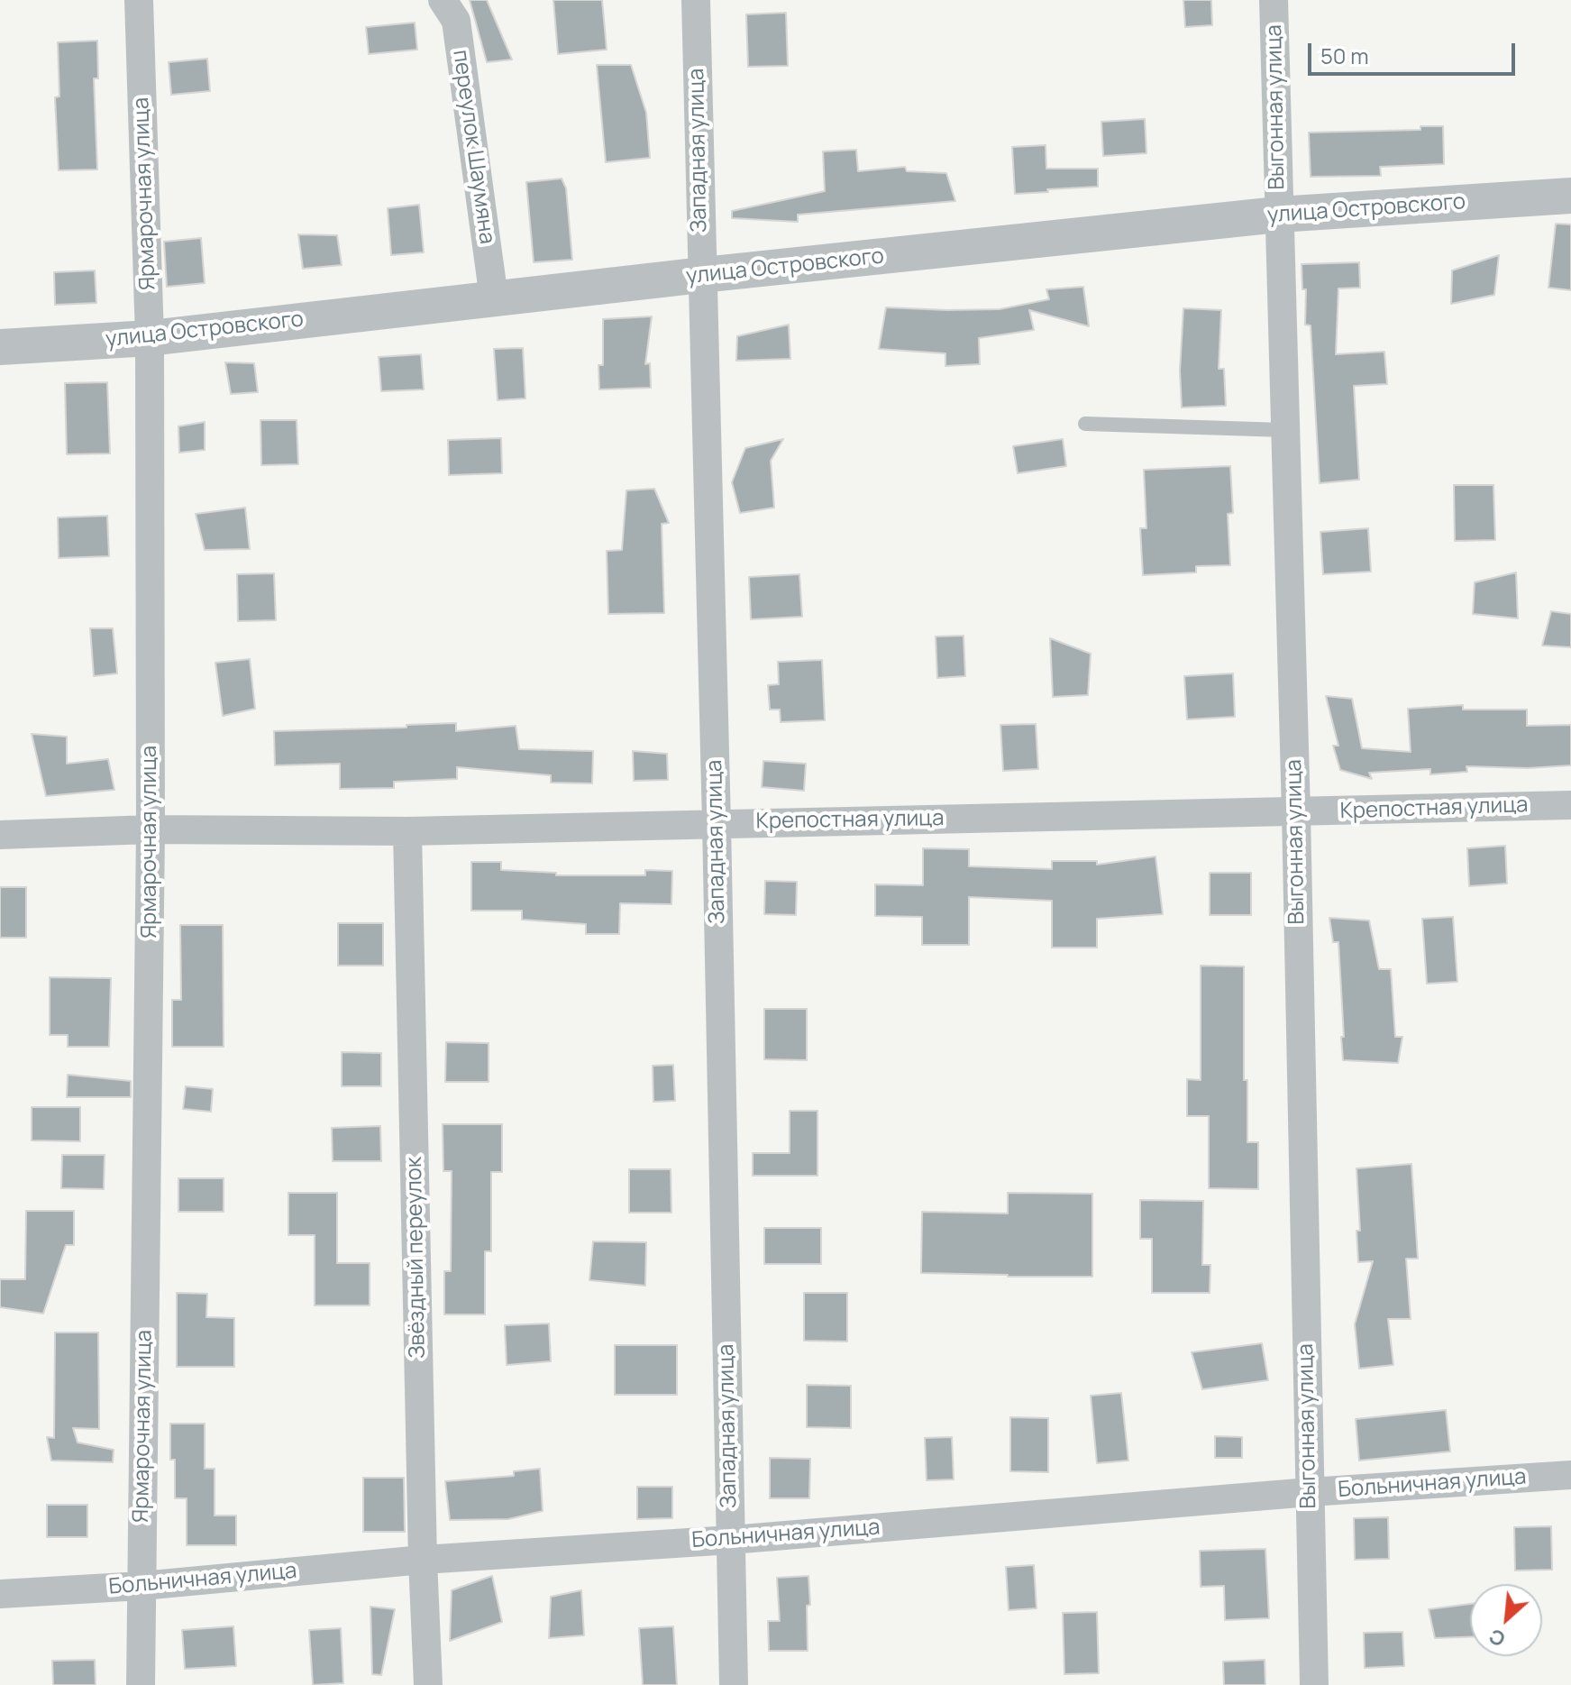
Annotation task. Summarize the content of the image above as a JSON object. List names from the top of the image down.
{
  "streets": {
    "street": [
      "Выгонная улица",
      "переулок Шаумяна",
      "Западная улица",
      "Ярмарочная улица",
      "улица Островского",
      "Крепостная улица",
      "Звёздный переулок",
      "Больничная улица"
    ]
  },
  "crossings": [
    ["Выгонная улица", "улица Островского"],
    ["Выгонная улица", "Крепостная улица"],
    ["Выгонная улица", "Больничная улица"],
    ["переулок Шаумяна", "улица Островского"],
    ["Западная улица", "улица Островского"],
    ["Западная улица", "Крепостная улица"],
    ["Западная улица", "Больничная улица"],
    ["Ярмарочная улица", "улица Островского"],
    ["Ярмарочная улица", "Крепостная улица"],
    ["Ярмарочная улица", "Больничная улица"],
    ["Крепостная улица", "Звёздный переулок"],
    ["Звёздный переулок", "Больничная улица"]
  ],
  "scale_bar": "50 m",
  "north": "bottom left"
}
